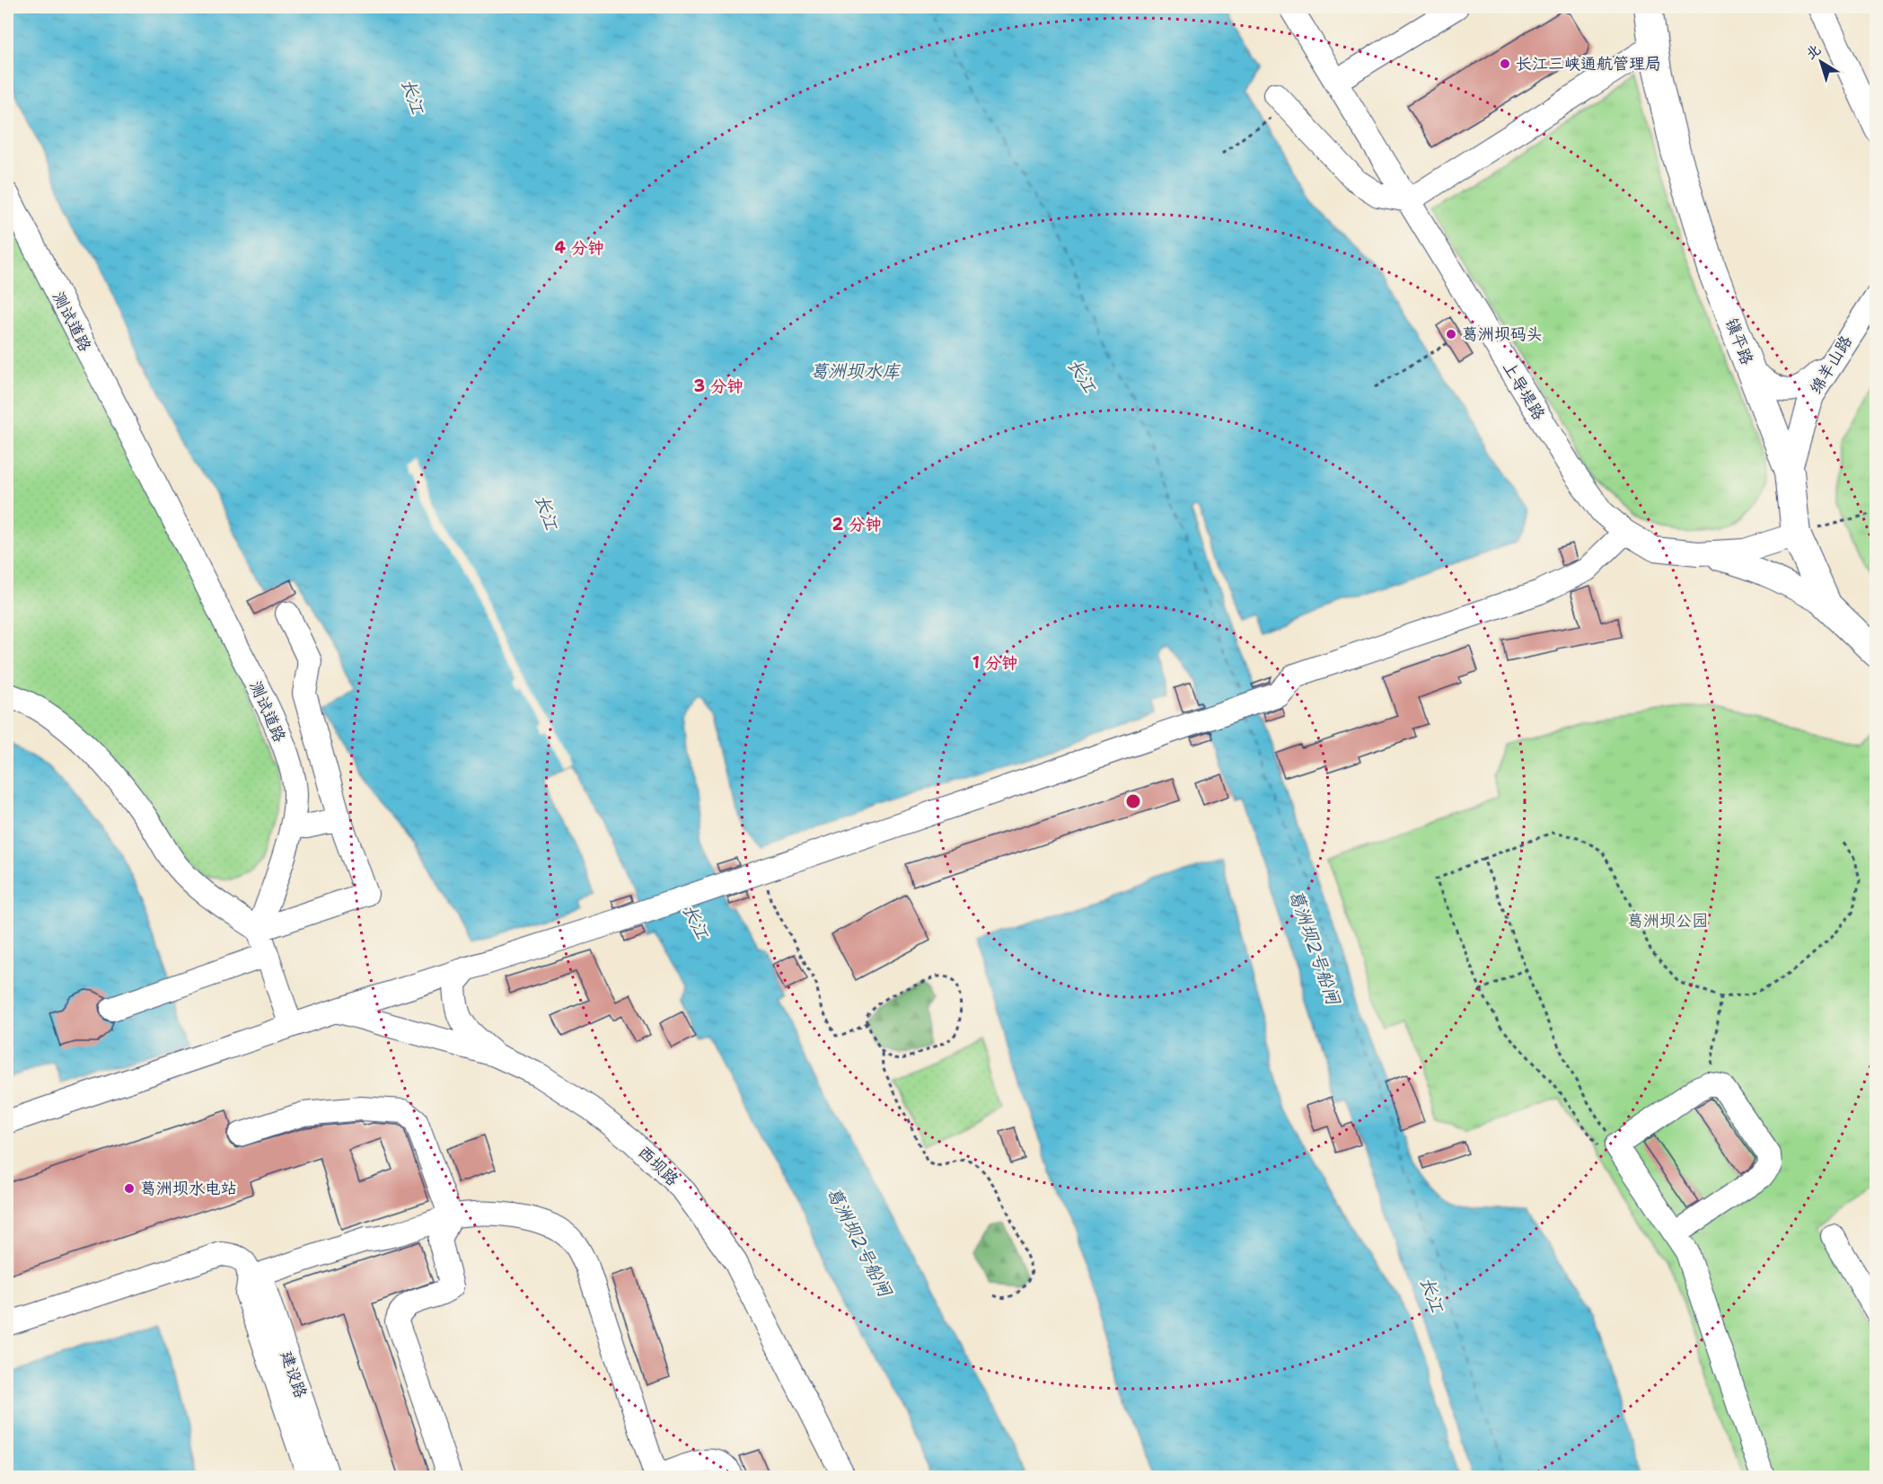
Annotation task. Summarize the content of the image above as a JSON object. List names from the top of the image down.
{
  "streets": {
    "main road": ["镇平路"],
    "street": [
      "测试道路",
      "绵羊山路",
      "上导堤路",
      "西坝路",
      "建设路"
    ]
  },
  "crossings": [
    ["镇平路", "绵羊山路"],
    ["镇平路", "上导堤路"]
  ],
  "water": ["长江", "葛洲坝水库", "葛洲坝2号船闸"],
  "parks": ["葛洲坝公园"],
  "places": ["长江三峡通航管理局", "葛洲坝码头", "葛洲坝水电站"],
  "north": "top left",
  "rings": [
    "4 分钟",
    "3 分钟",
    "2 分钟",
    "1 分钟"
  ]
}
